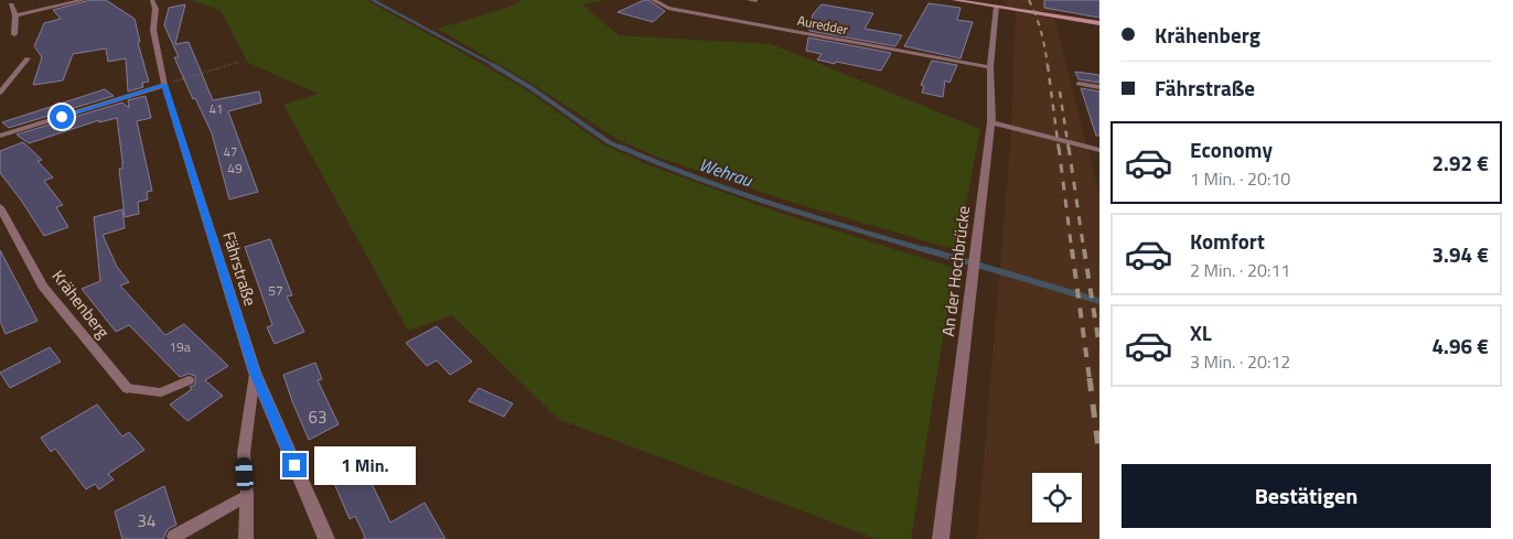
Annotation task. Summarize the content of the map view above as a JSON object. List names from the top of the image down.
{
  "streets": {
    "street": [
      "Auredder",
      "Fährstraße",
      "An der Hochbrücke",
      "Krähenberg"
    ]
  },
  "crossings": [
    ["Auredder", "An der Hochbrücke"]
  ],
  "water": ["Wehrau"],
  "house_numbers": [
    "41",
    "47",
    "49",
    "57",
    "19a",
    "63",
    "34"
  ],
  "page": {
    "banner": ["Krähenberg", "Fährstraße"],
    "list": [
      {
        "name": "Economy",
        "note": "1 Min. · 20:10",
        "value": "2.92 €"
      },
      {
        "name": "Komfort",
        "note": "2 Min. · 20:11",
        "value": "3.94 €"
      },
      {
        "name": "XL",
        "note": "3 Min. · 20:12",
        "value": "4.96 €"
      }
    ],
    "bubble": "1 Min.",
    "buttons": "Bestätigen"
  }
}
